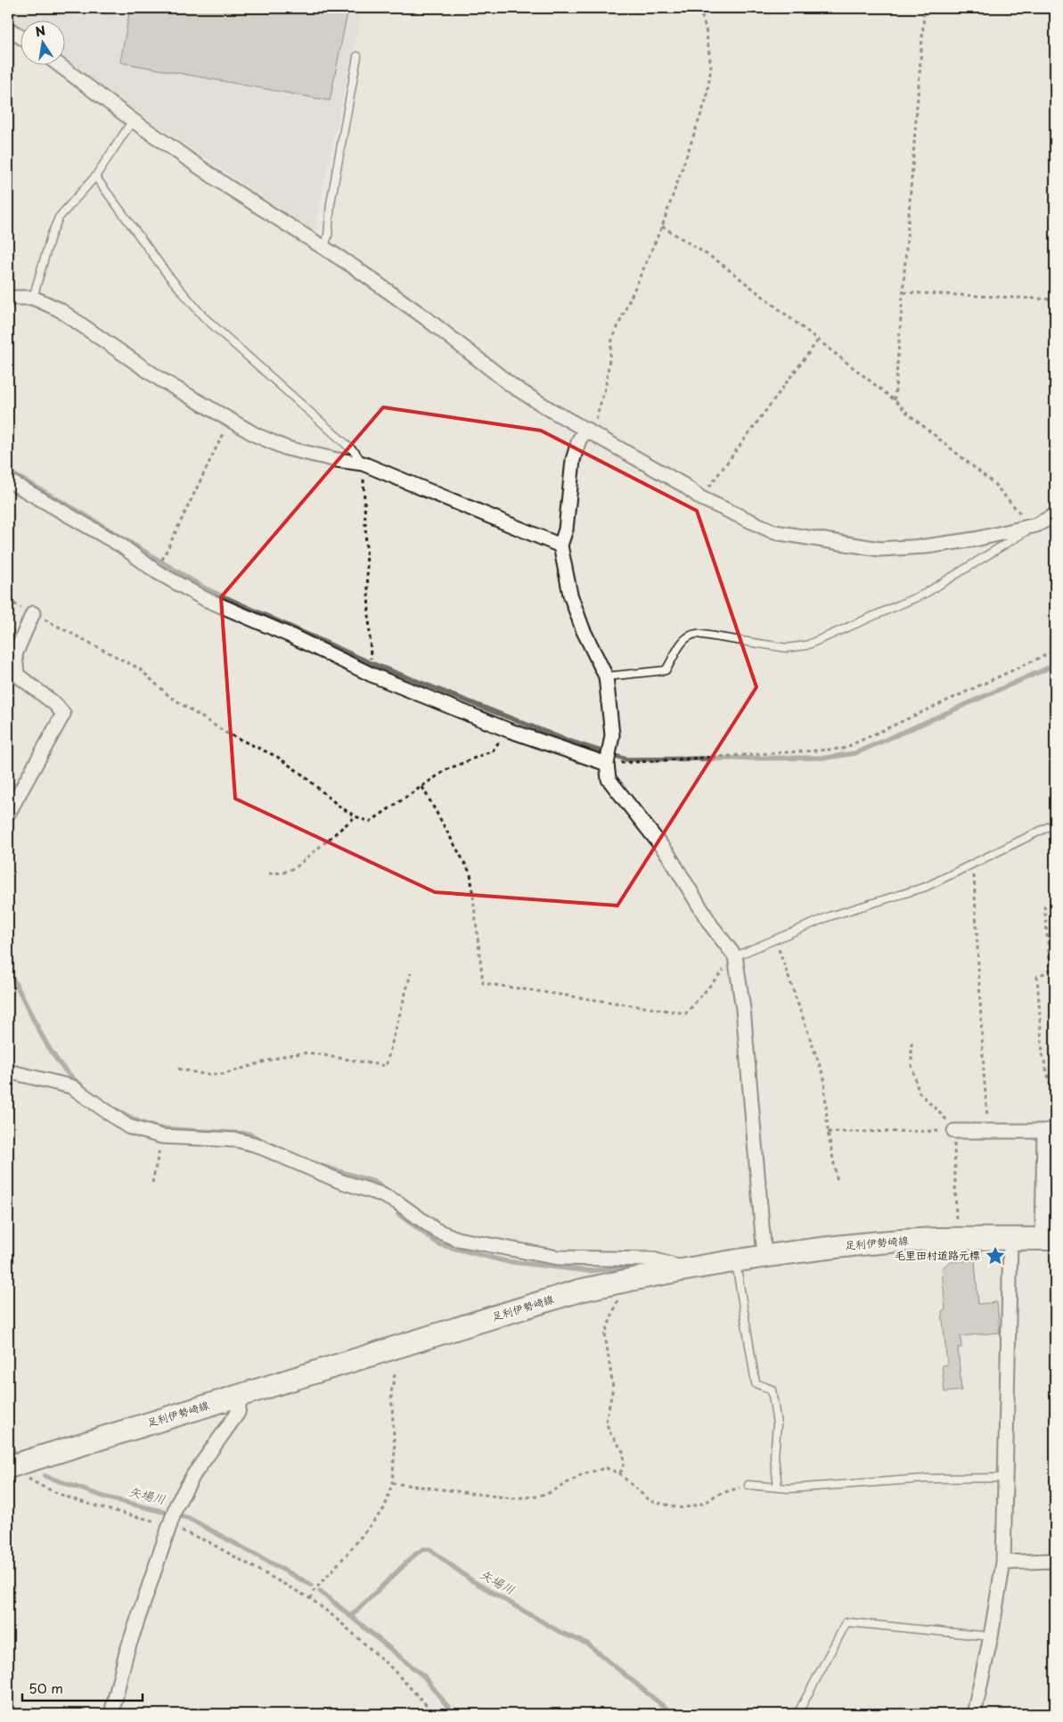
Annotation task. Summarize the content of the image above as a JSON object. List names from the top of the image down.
{
  "streets": {
    "main road": ["足利伊勢崎線"]
  },
  "water": ["矢場川"],
  "places": {
    "place": ["毛里田村道路元標"]
  },
  "scale_bar": "50 m",
  "north": "top"
}
